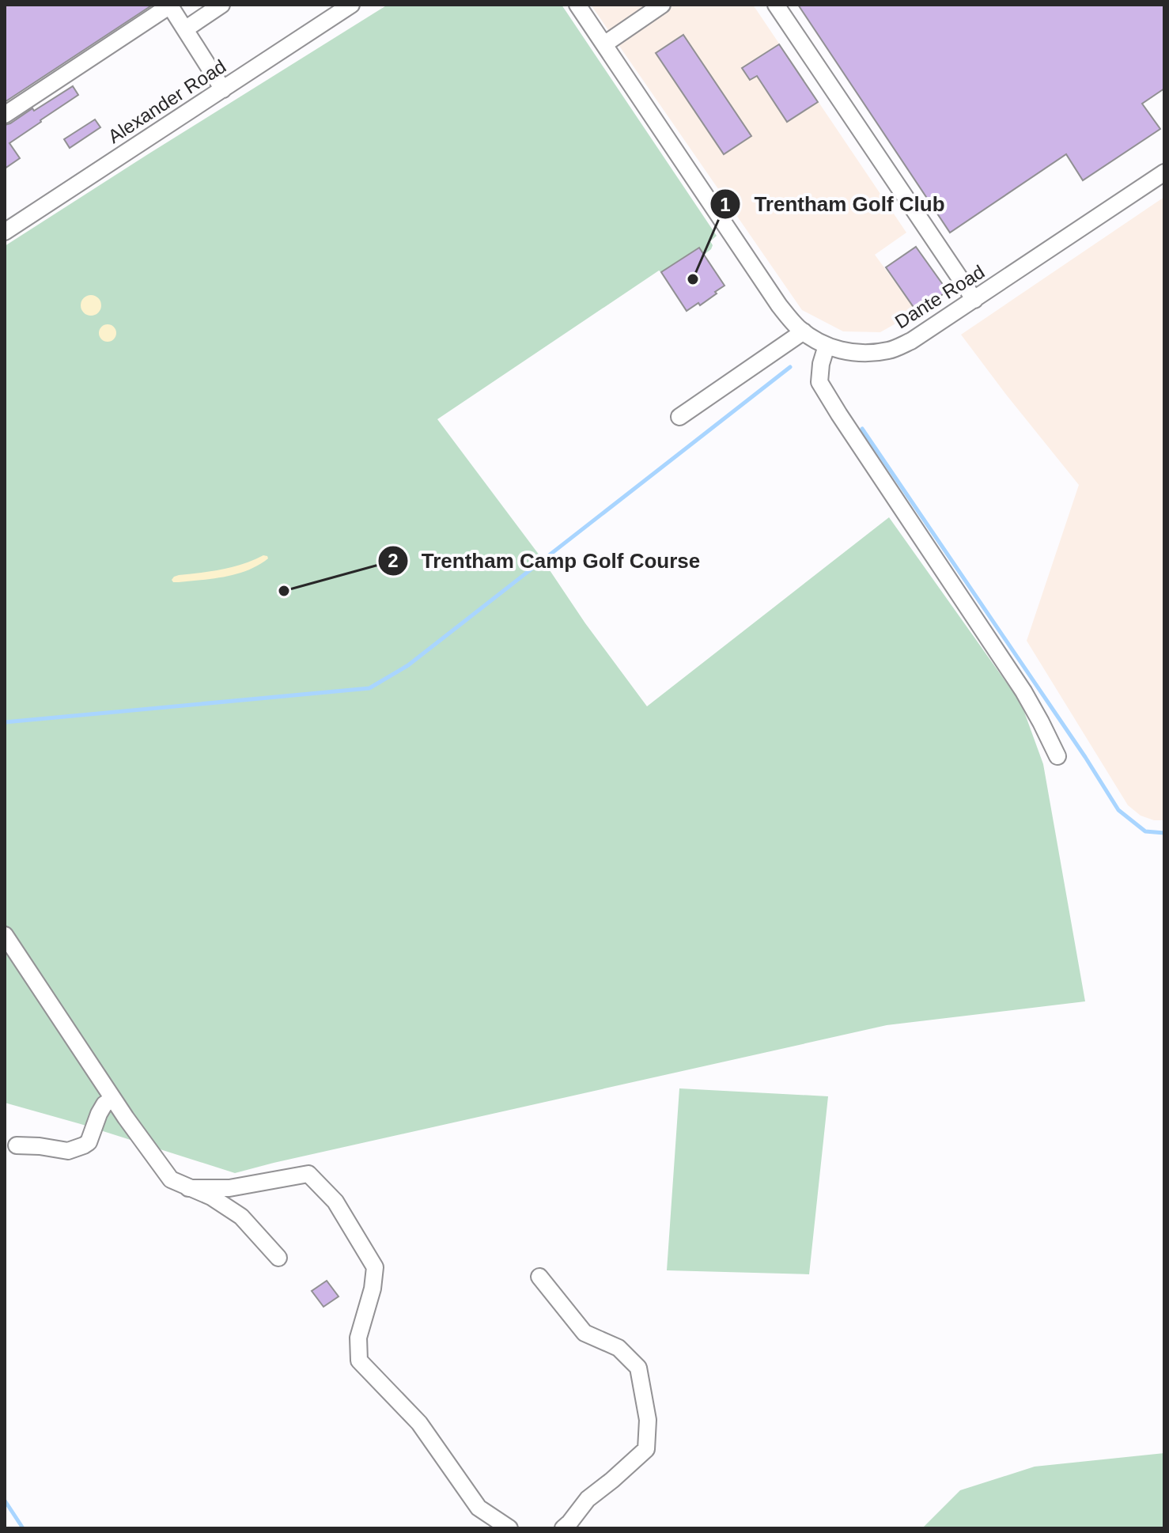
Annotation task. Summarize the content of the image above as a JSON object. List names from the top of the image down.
{
  "streets": {
    "street": ["Alexander Road", "Dante Road"]
  },
  "places": ["Trentham Golf Club", "Trentham Camp Golf Course"]
}
